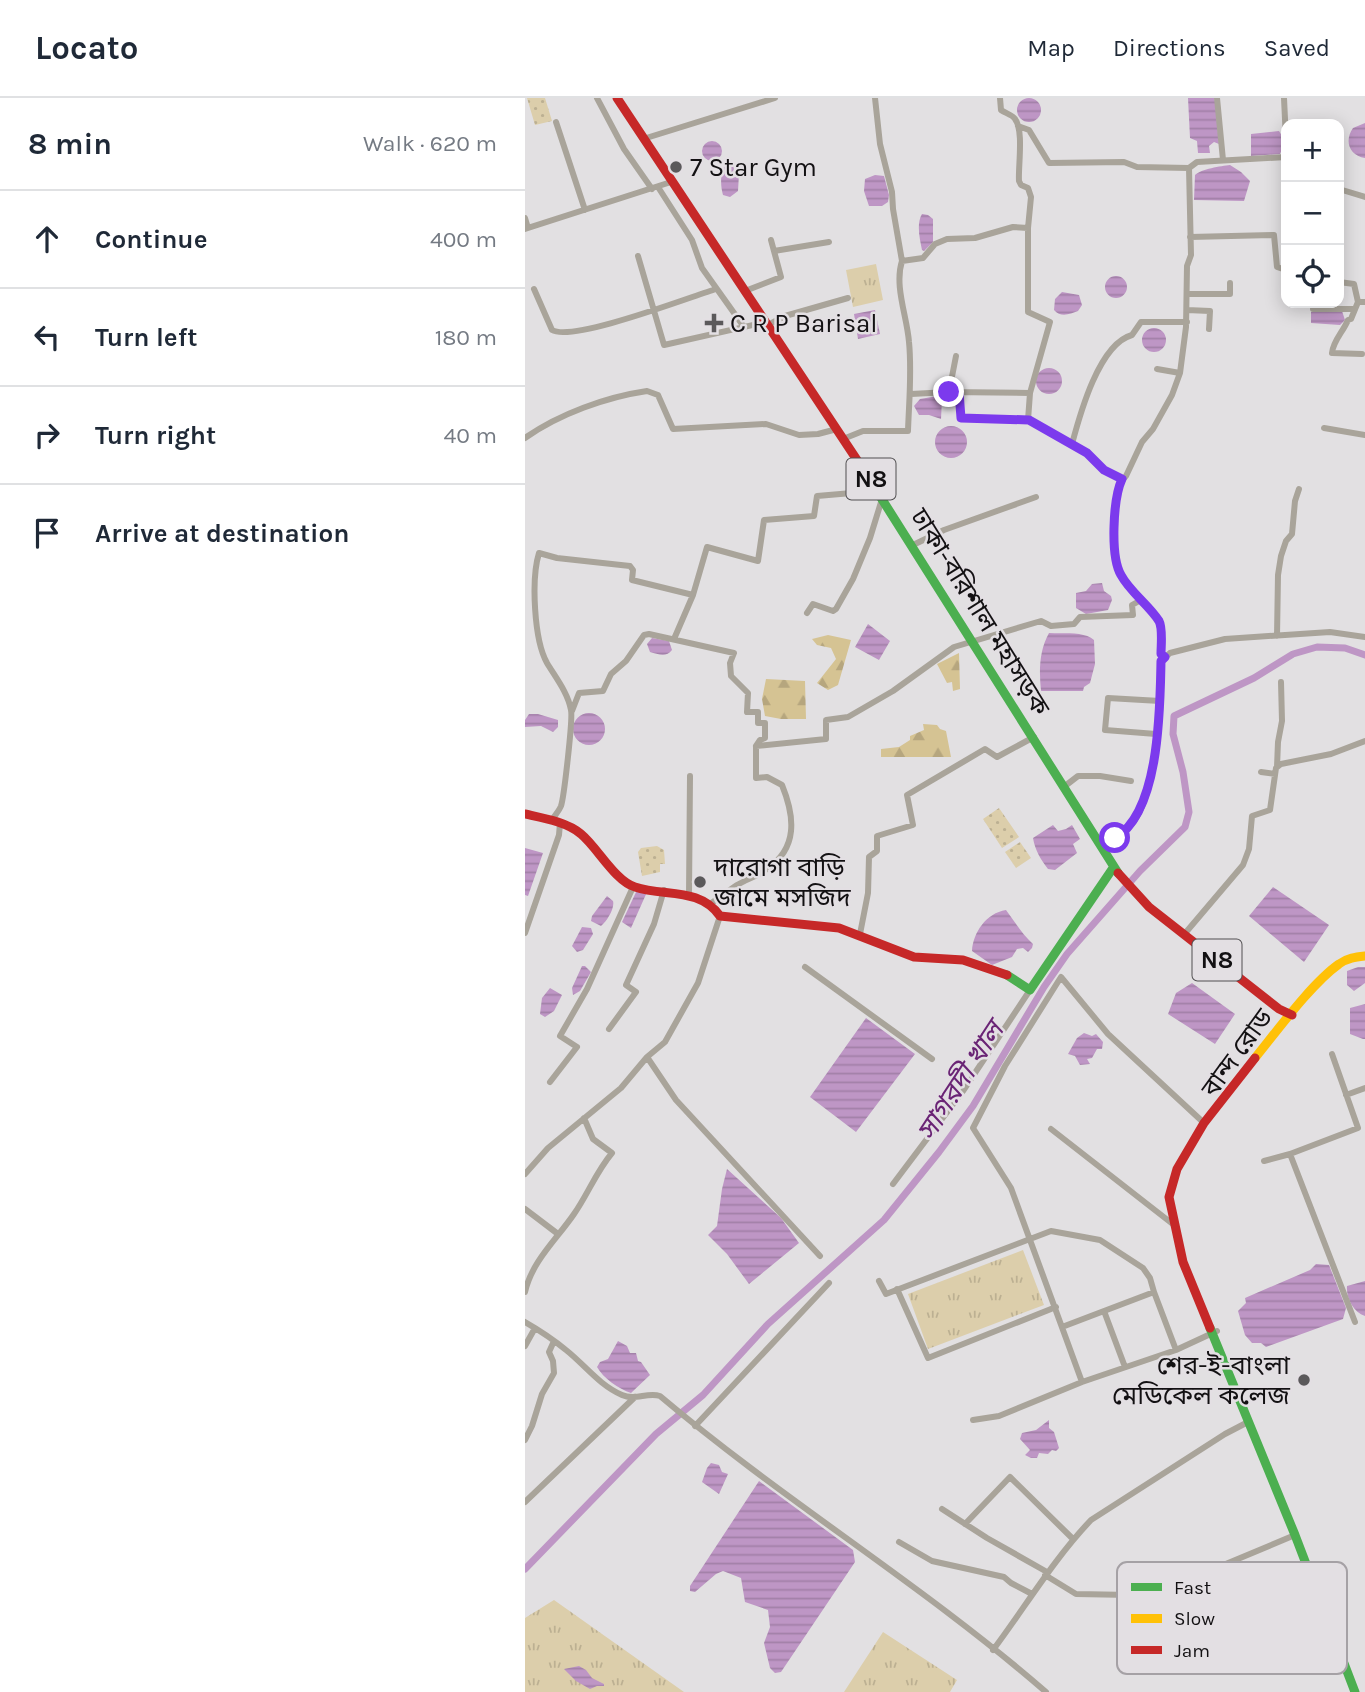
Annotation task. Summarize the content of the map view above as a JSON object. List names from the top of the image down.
{
  "streets": {
    "main road": ["N8", "ঢাকা-বরিশাল মহাসড়ক", "বান্দ রোড"]
  },
  "crossings": [
    ["N8", "ঢাকা-বরিশাল মহাসড়ক"],
    ["N8", "বান্দ রোড"]
  ],
  "water": ["সাগরদী খাল"],
  "places": {
    "other": ["7 Star Gym", "দারোগা বাড়ি জামে মসজিদ", "শের-ই-বাংলা মেডিকেল কলেজ"],
    "health": ["C R P Barisal"]
  },
  "legend": ["Fast", "Slow", "Jam"],
  "page": {
    "header": "Locato",
    "nav": ["Map", "Directions", "Saved"],
    "heading": ["8 min", "Walk · 620 m"],
    "map_buttons": ["+", "−"],
    "list": [
      ["Continue", "400 m"],
      ["Turn left", "180 m"],
      ["Turn right", "40 m"],
      "Arrive at destination"
    ]
  }
}
